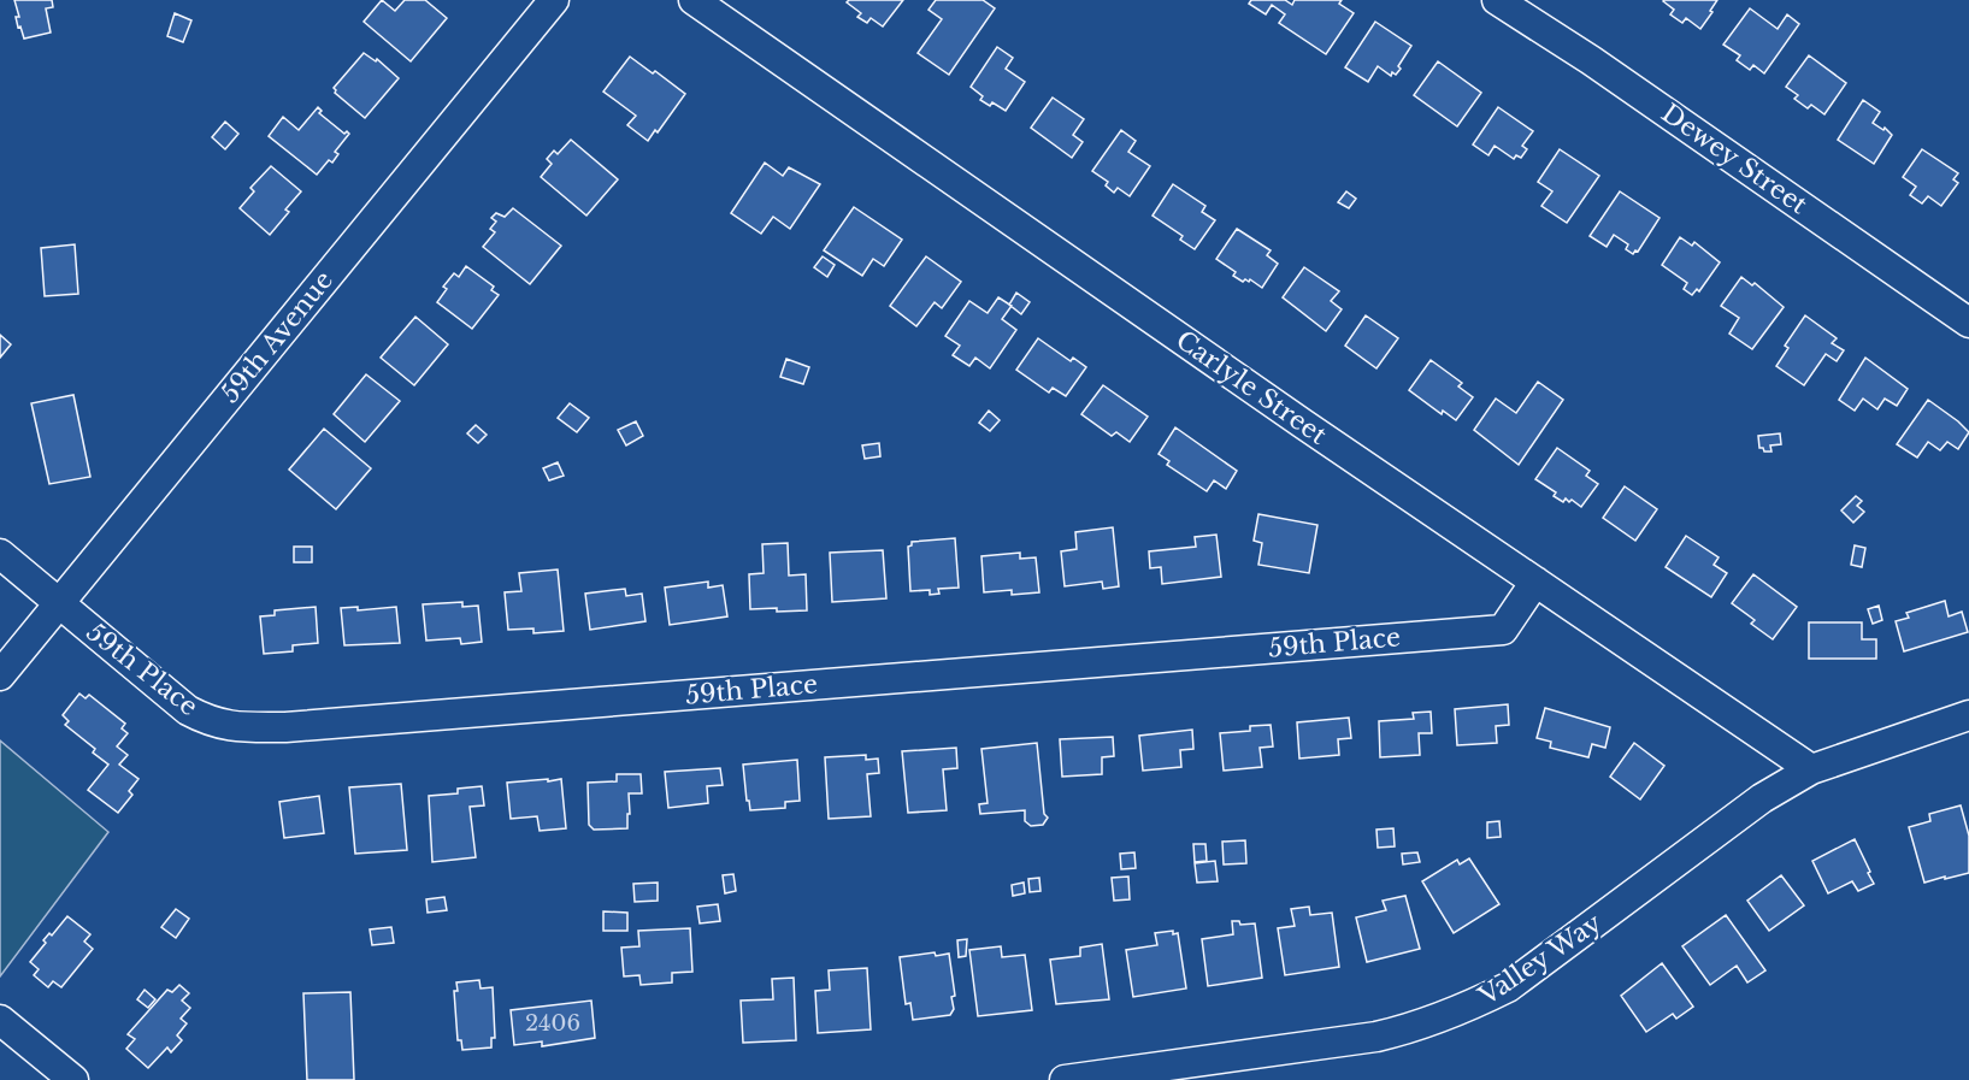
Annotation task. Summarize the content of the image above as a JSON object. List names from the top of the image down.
{
  "streets": {
    "street": [
      "Dewey Street",
      "59th Avenue",
      "Carlyle Street",
      "59th Place",
      "Valley Way"
    ]
  },
  "crossings": [
    ["59th Avenue", "59th Place"],
    ["Carlyle Street", "59th Place"],
    ["Carlyle Street", "Valley Way"]
  ],
  "house_numbers": ["2406"]
}
